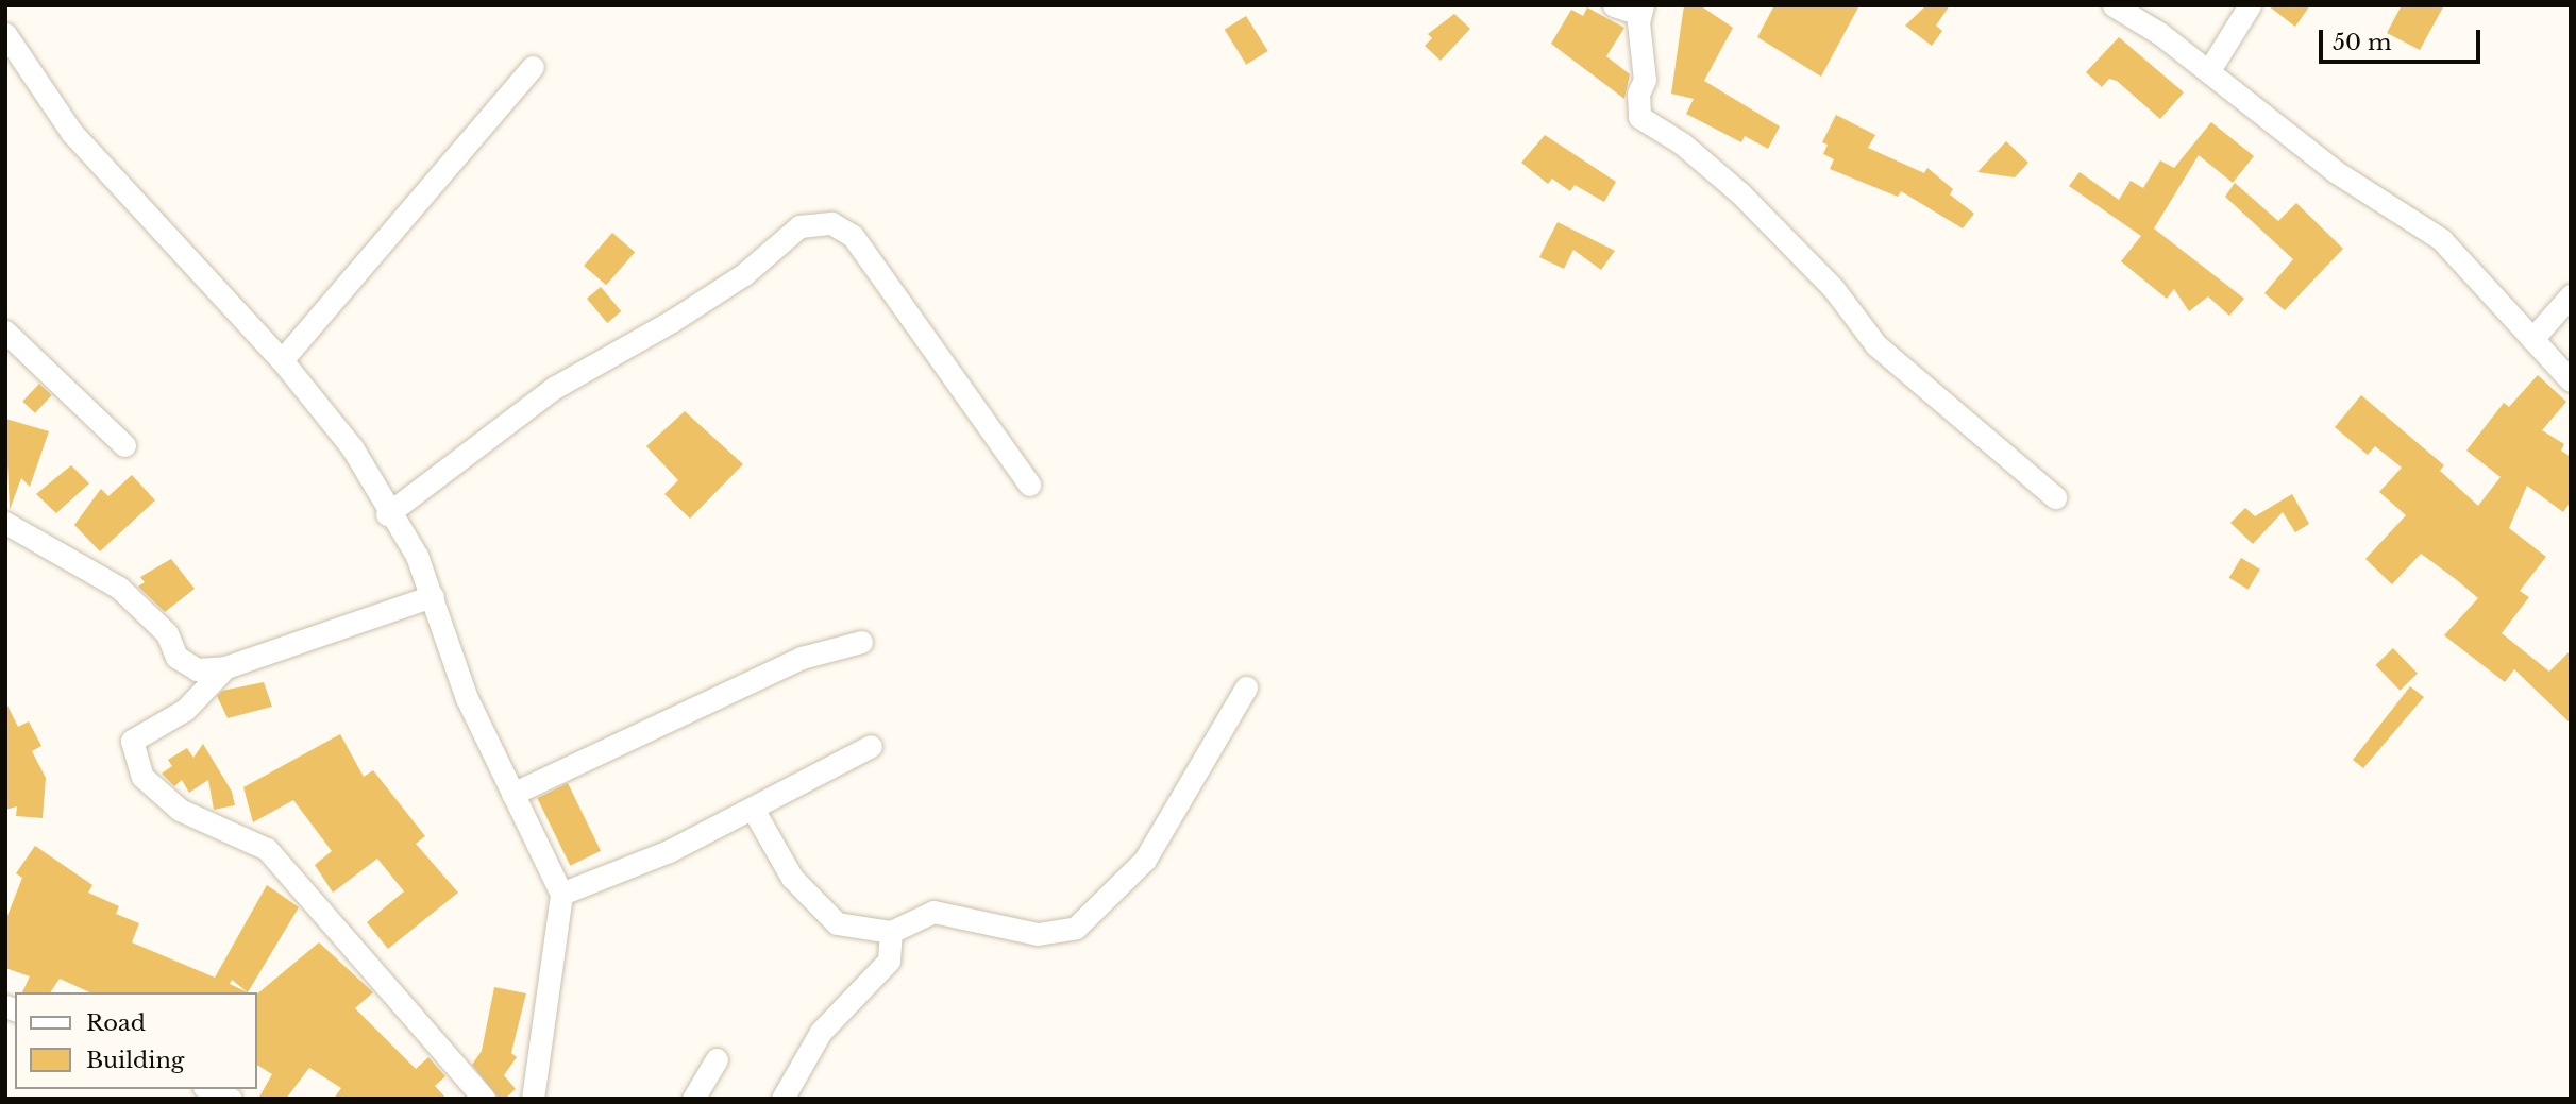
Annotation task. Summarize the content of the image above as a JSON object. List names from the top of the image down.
{
  "legend": ["Road", "Building"],
  "scale_bar": "50 m"
}
